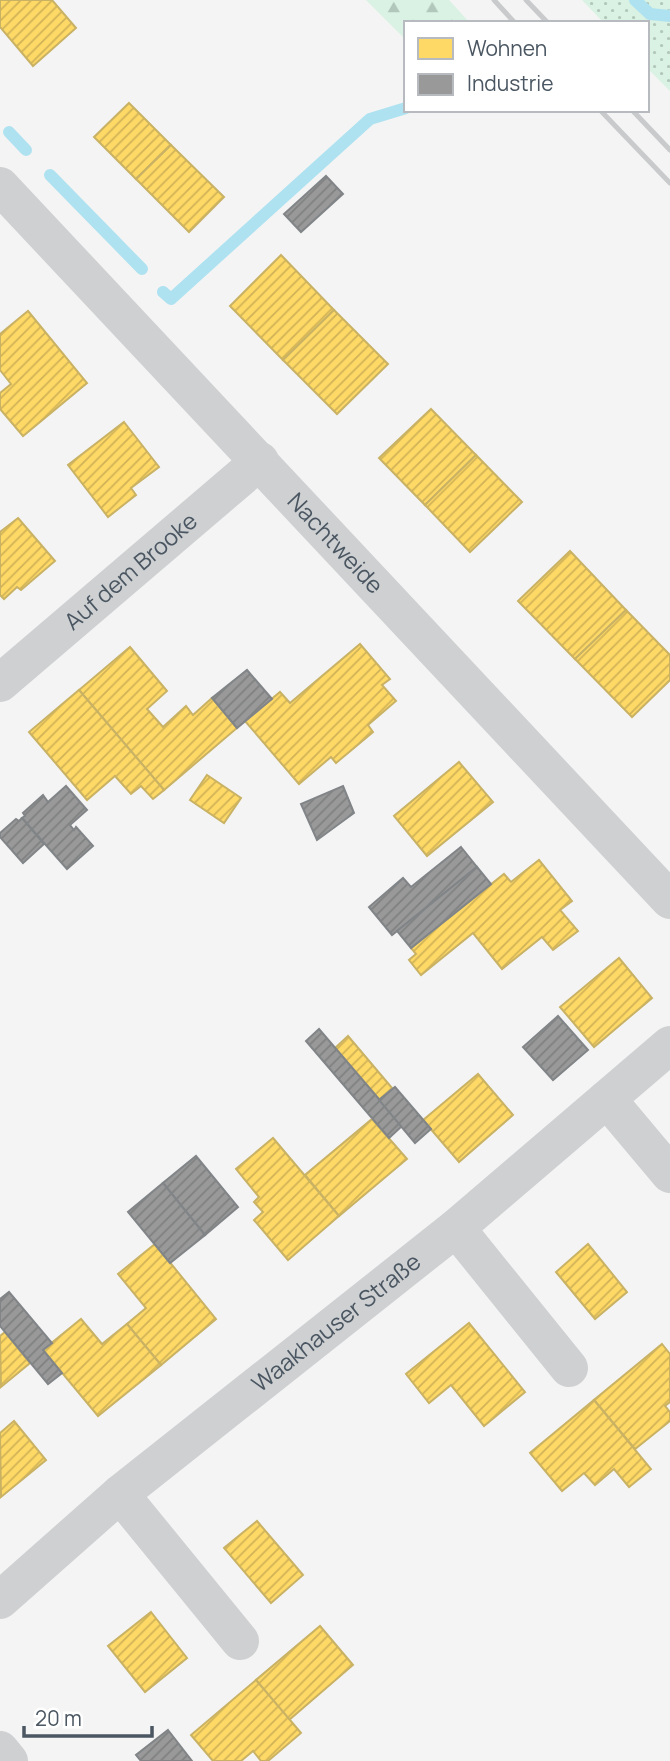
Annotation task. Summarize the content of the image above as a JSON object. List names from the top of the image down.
{
  "streets": {
    "street": ["Nachtweide", "Auf dem Brooke", "Waakhauser Straße"]
  },
  "crossings": [
    ["Nachtweide", "Auf dem Brooke"]
  ],
  "legend": ["Wohnen", "Industrie"],
  "scale_bar": "20 m"
}
